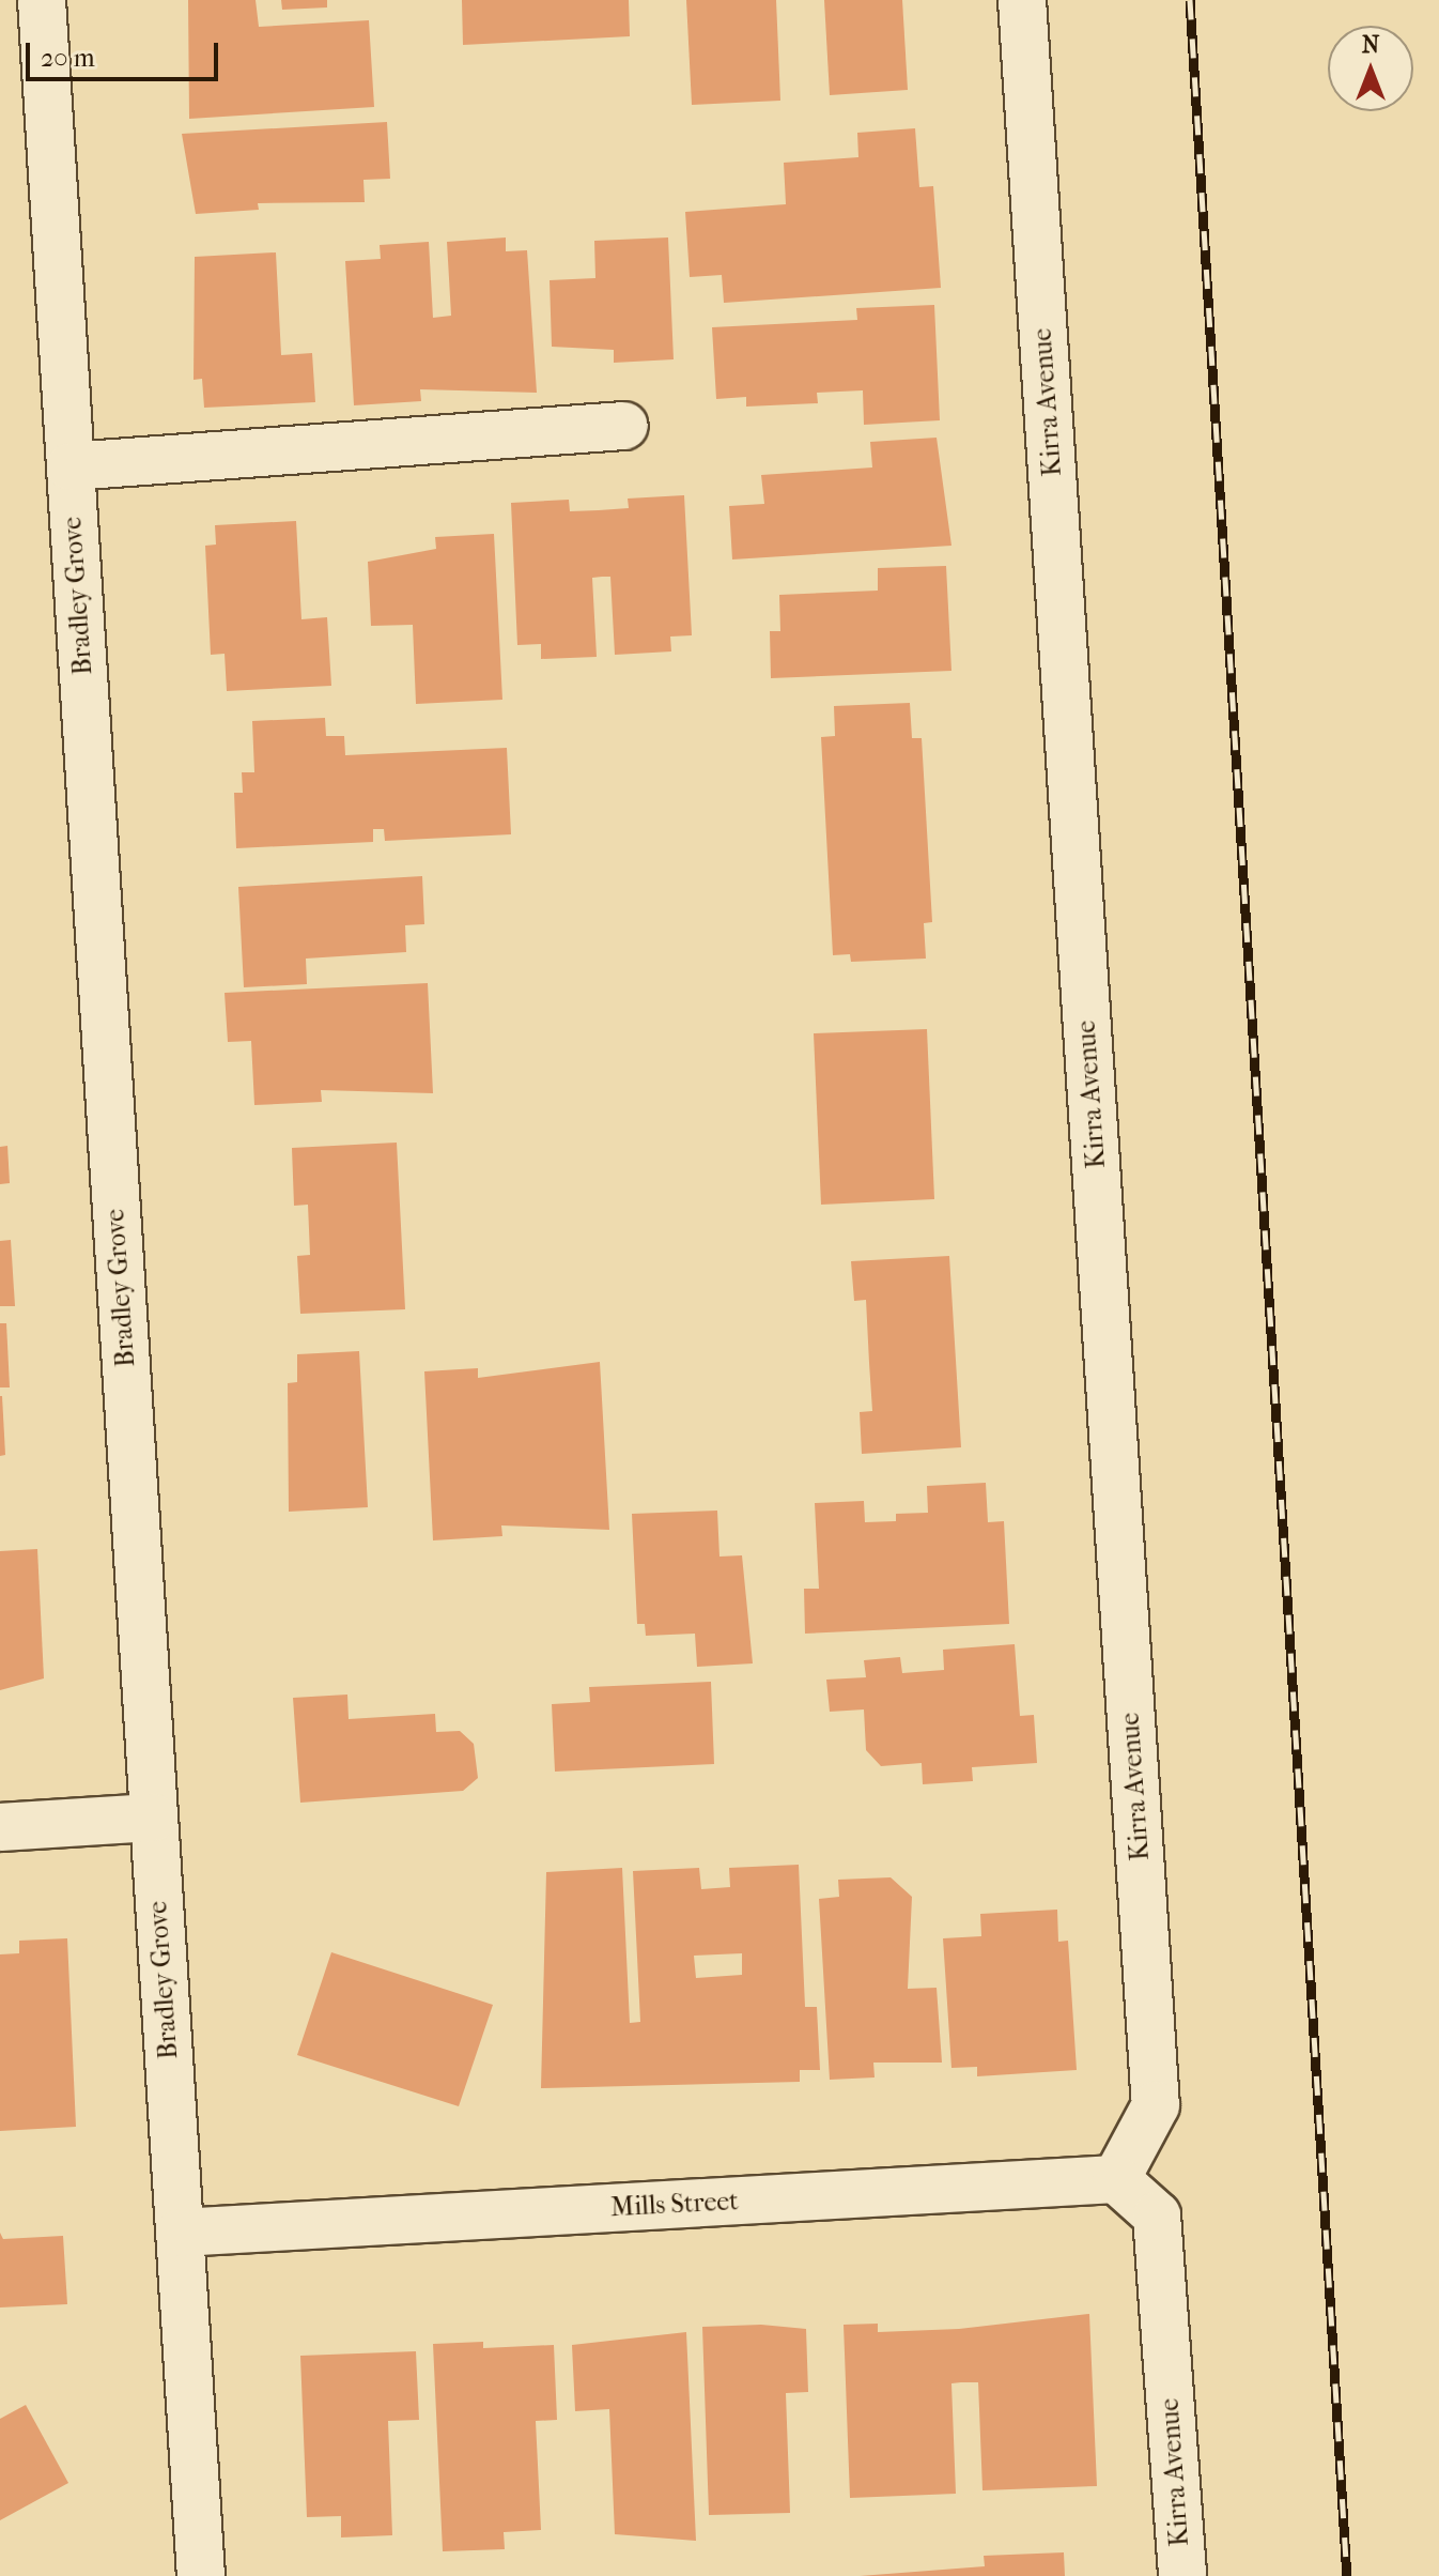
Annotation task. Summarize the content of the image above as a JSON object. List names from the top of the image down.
{
  "streets": {
    "street": ["Kirra Avenue", "Bradley Grove", "Mills Street"]
  },
  "crossings": [
    ["Kirra Avenue", "Mills Street"],
    ["Bradley Grove", "Mills Street"]
  ],
  "scale_bar": "20 m",
  "north": "top"
}
